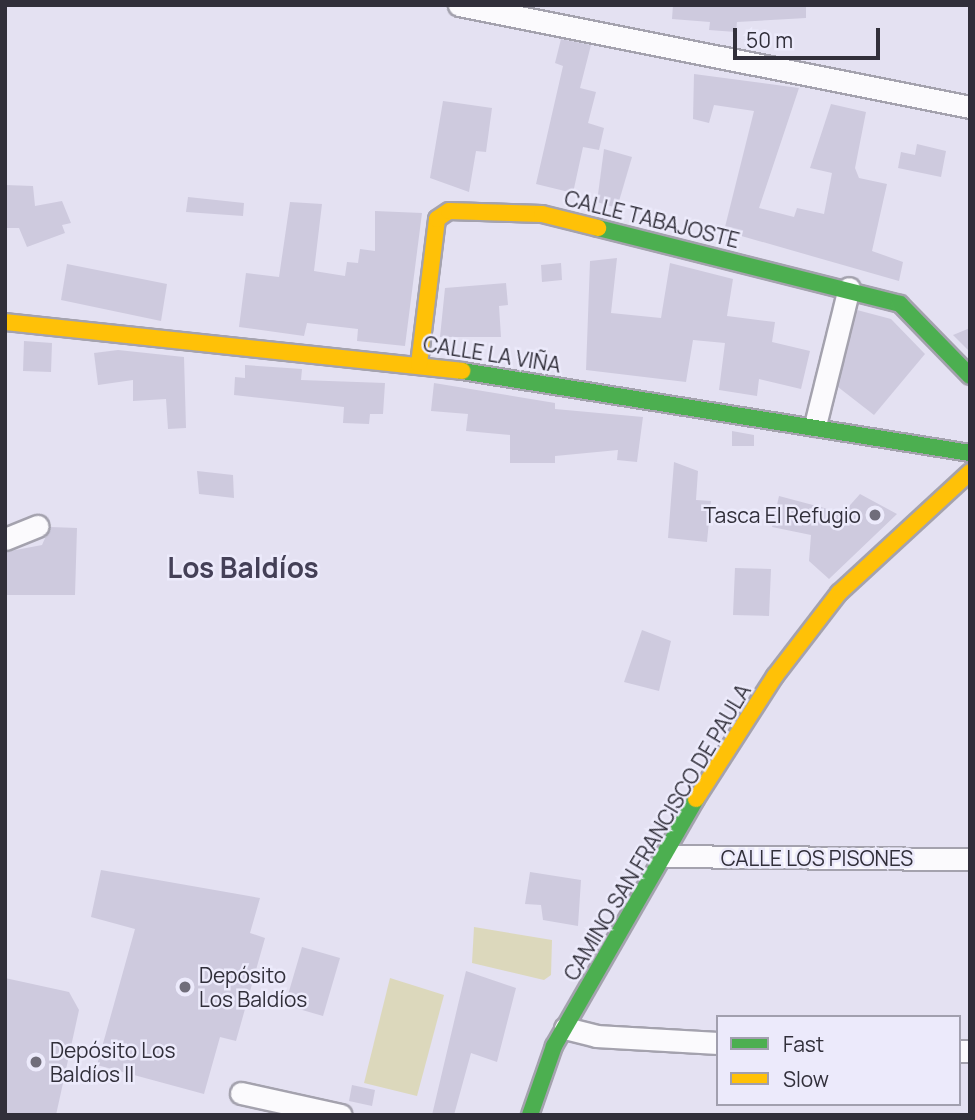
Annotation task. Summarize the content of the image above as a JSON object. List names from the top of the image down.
{
  "streets": {
    "street": [
      "CALLE TABAJOSTE",
      "CALLE LA VIÑA",
      "CAMINO SAN FRANCISCO DE PAULA",
      "CALLE LOS PISONES"
    ]
  },
  "crossings": [
    ["CALLE TABAJOSTE", "CALLE LA VIÑA"],
    ["CAMINO SAN FRANCISCO DE PAULA", "CALLE LOS PISONES"]
  ],
  "districts": ["Los Baldíos"],
  "places": ["Tasca El Refugio", "Depósito Los Baldíos", "Depósito Los Baldíos II"],
  "legend": ["Fast", "Slow"],
  "scale_bar": "50 m"
}
